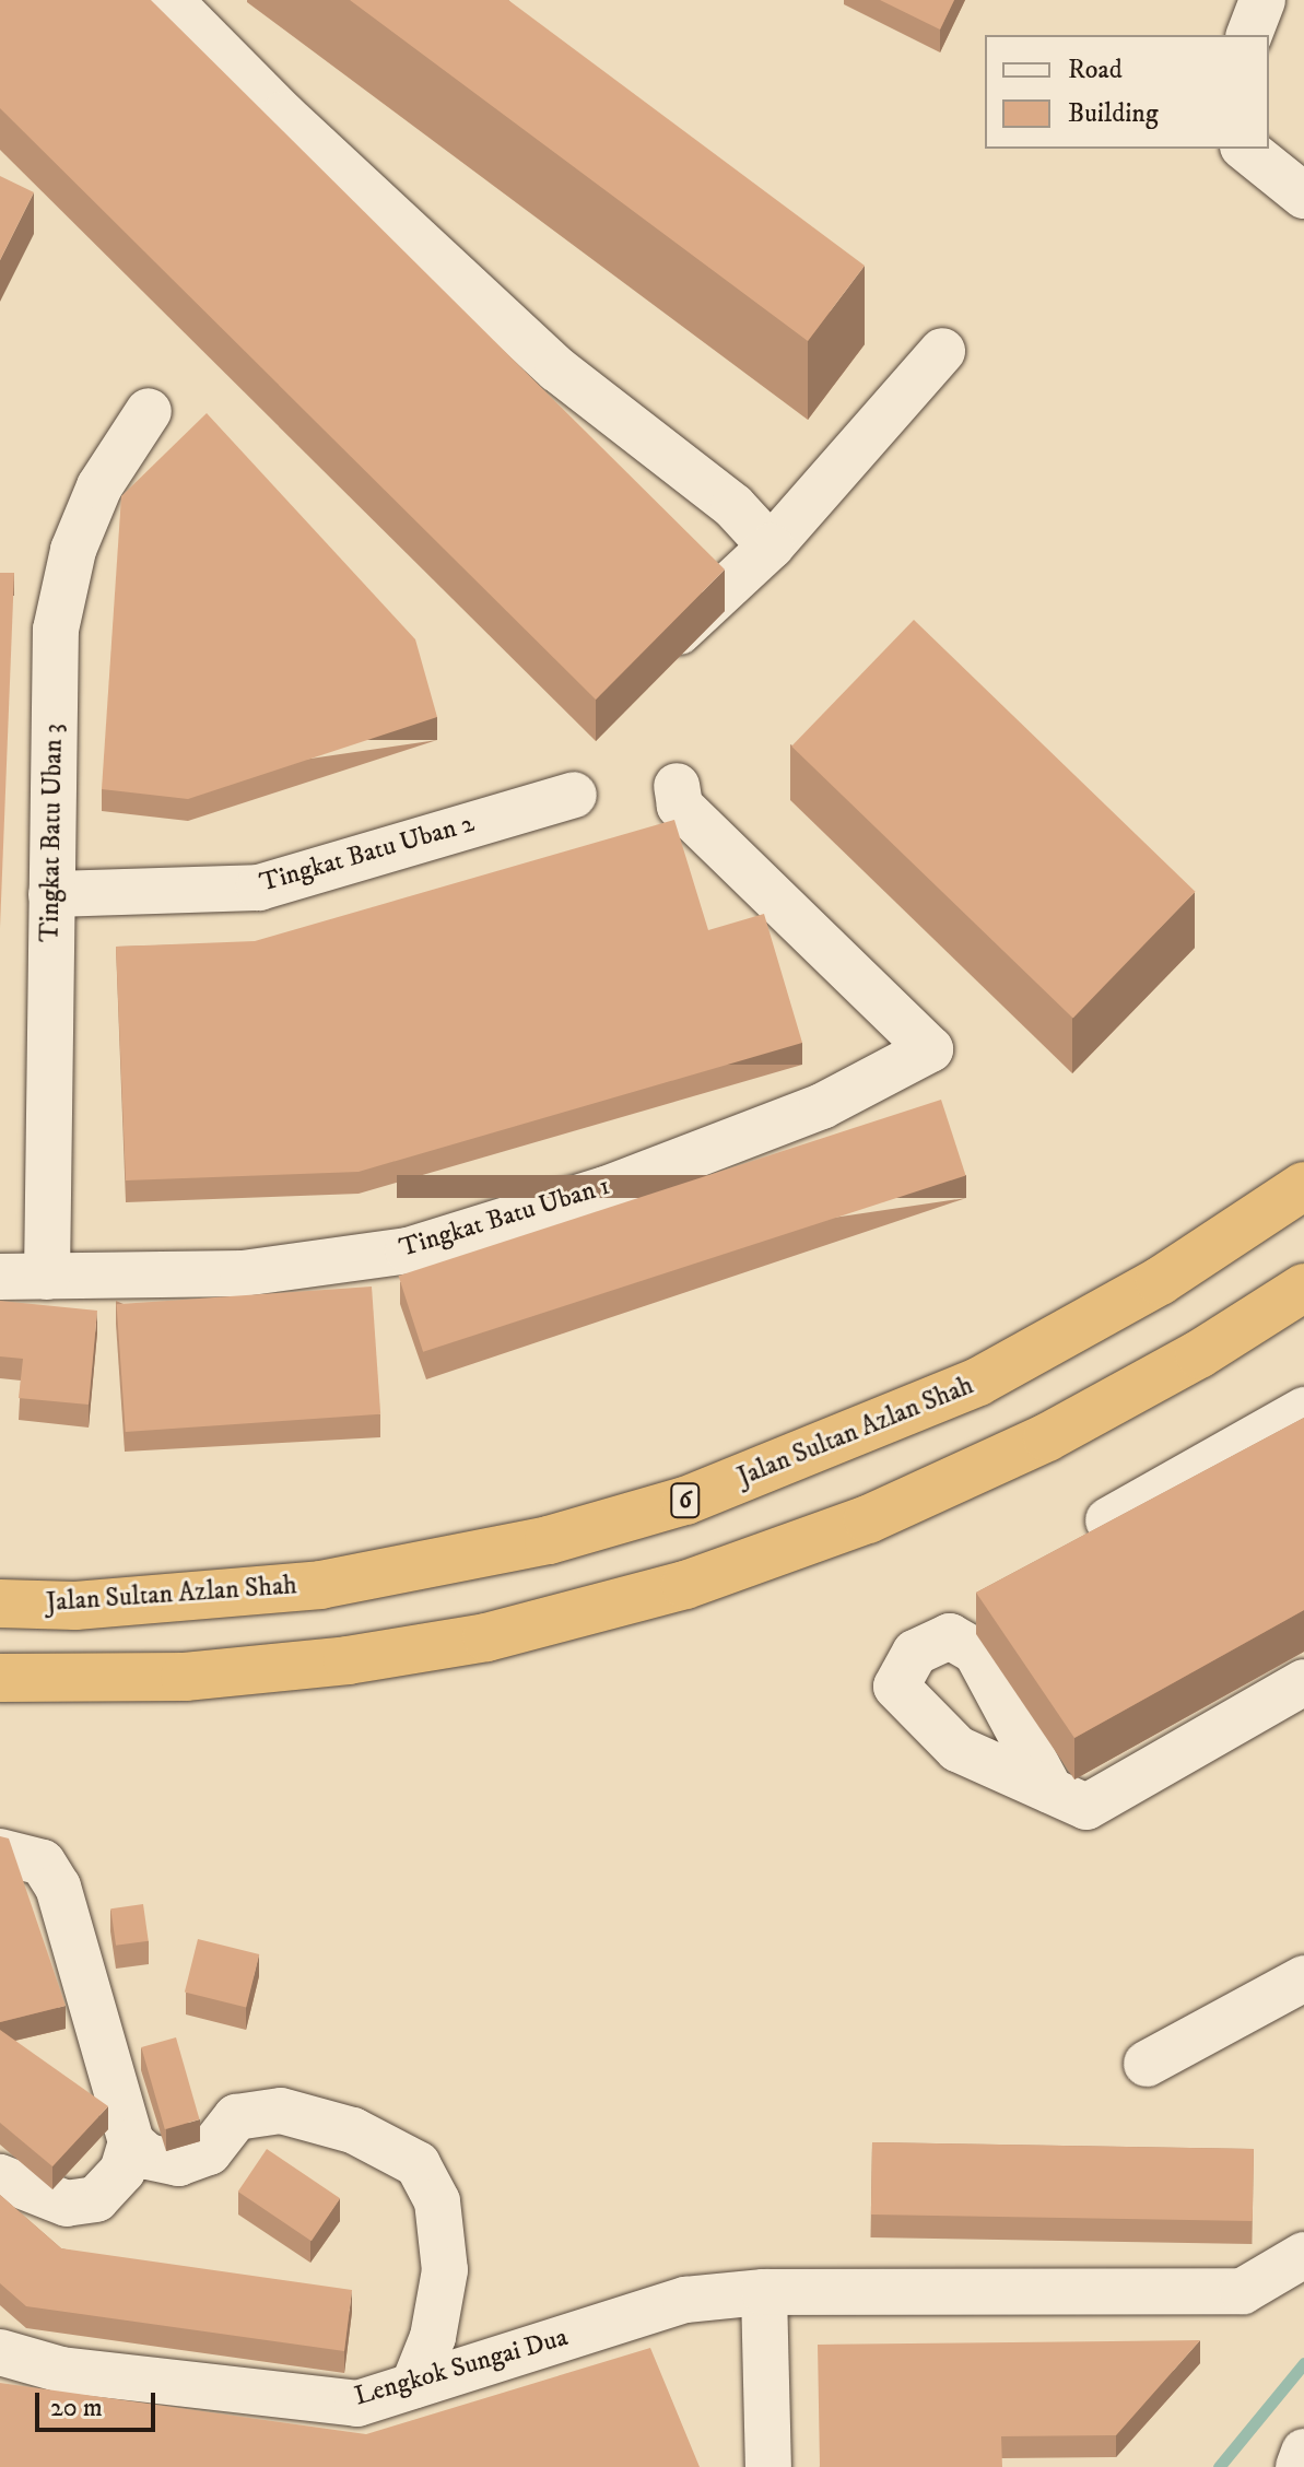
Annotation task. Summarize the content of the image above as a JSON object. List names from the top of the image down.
{
  "streets": {
    "highway": ["Jalan Sultan Azlan Shah", "6"],
    "street": [
      "Tingkat Batu Uban 3",
      "Tingkat Batu Uban 2",
      "Tingkat Batu Uban 1",
      "Lengkok Sungai Dua"
    ]
  },
  "crossings": [
    ["Tingkat Batu Uban 3", "Tingkat Batu Uban 2"],
    ["Tingkat Batu Uban 3", "Tingkat Batu Uban 1"]
  ],
  "legend": ["Road", "Building"],
  "scale_bar": "20 m"
}
